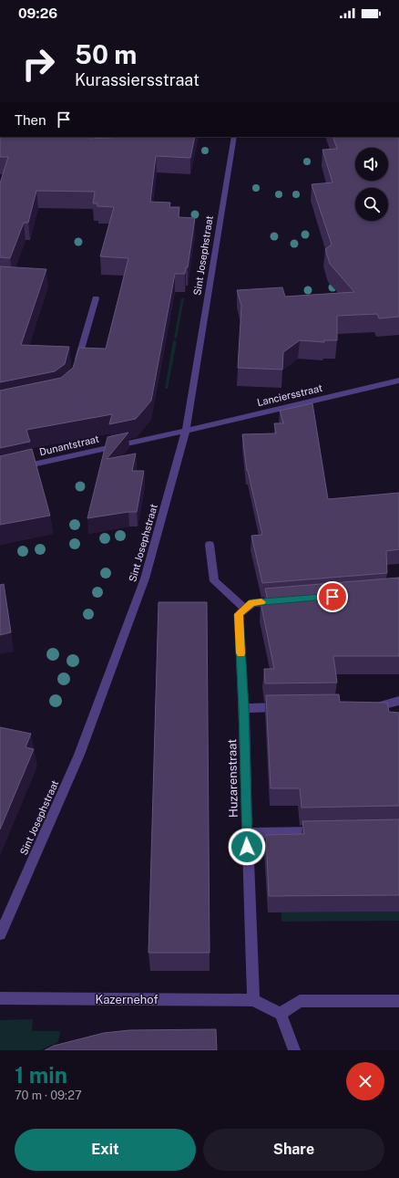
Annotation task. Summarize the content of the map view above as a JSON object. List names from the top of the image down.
{
  "streets": {
    "street": [
      "Sint Josephstraat",
      "Lanciersstraat",
      "Dunantstraat",
      "Huzarenstraat",
      "Kazernehof"
    ]
  },
  "crossings": [
    ["Sint Josephstraat", "Lanciersstraat"],
    ["Sint Josephstraat", "Dunantstraat"],
    ["Lanciersstraat", "Dunantstraat"]
  ],
  "page": {
    "status": "09:26",
    "turn": ["50 m", "Kurassiersstraat"],
    "then": "Then",
    "heading": ["1 min", "70 m · 09:27"],
    "buttons": ["Exit", "Share"]
  }
}
